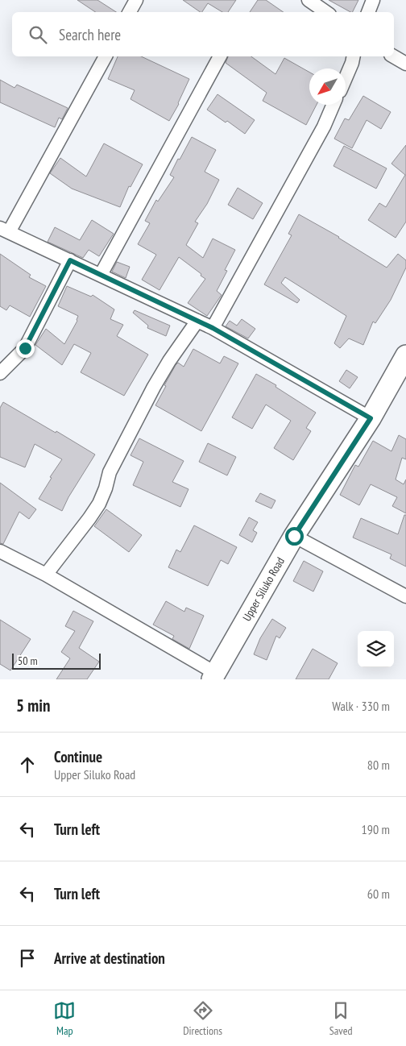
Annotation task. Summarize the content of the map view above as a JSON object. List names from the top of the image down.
{
  "streets": {
    "main road": ["Upper Siluko Road"]
  },
  "scale_bar": "50 m",
  "north": "bottom left",
  "page": {
    "search": "Search here",
    "scale": "50 m",
    "heading": ["5 min", "Walk · 330 m"],
    "list": [
      ["Continue", "Upper Siluko Road", "80 m"],
      ["Turn left", "190 m"],
      ["Turn left", "60 m"],
      "Arrive at destination"
    ],
    "nav": ["Map", "Directions", "Saved"]
  }
}
